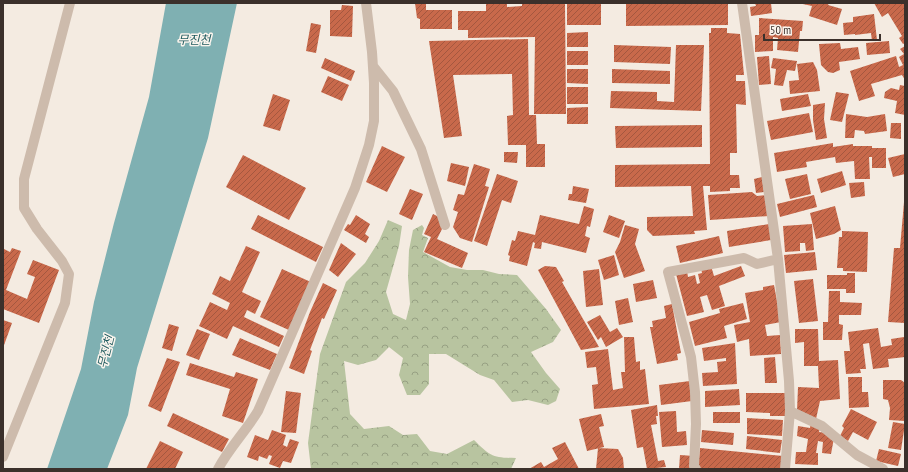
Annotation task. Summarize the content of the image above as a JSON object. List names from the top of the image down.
{
  "water": ["무진천"],
  "scale_bar": "50 m"
}
